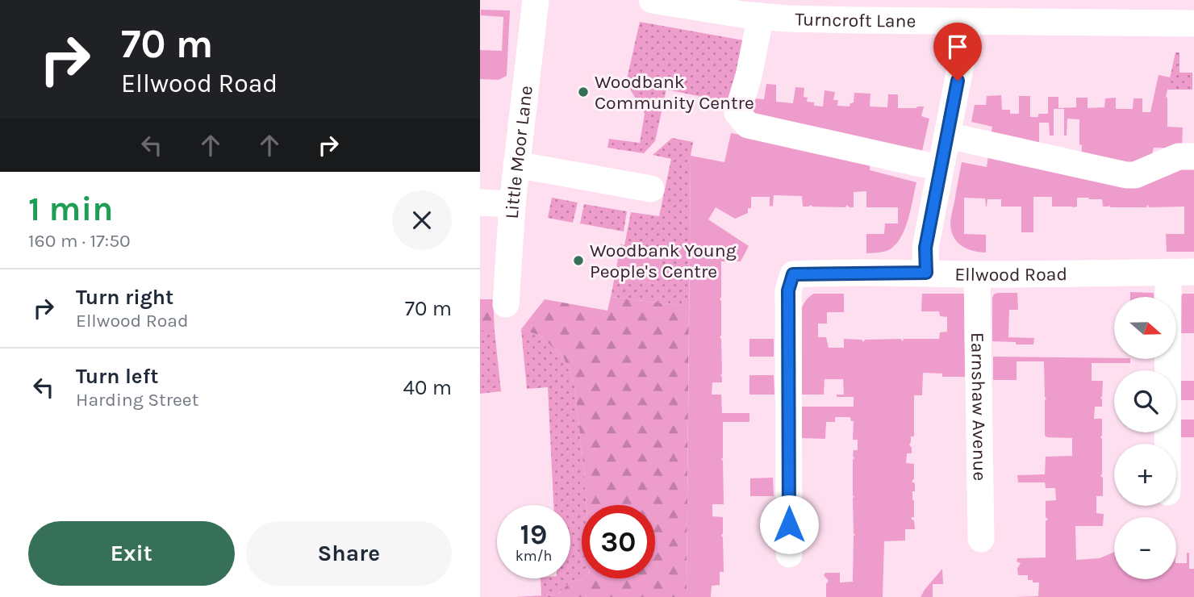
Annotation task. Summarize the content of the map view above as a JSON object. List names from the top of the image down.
{
  "streets": {
    "street": [
      "Turncroft Lane",
      "Little Moor Lane",
      "Ellwood Road",
      "Earnshaw Avenue"
    ]
  },
  "crossings": [
    ["Ellwood Road", "Earnshaw Avenue"]
  ],
  "places": ["Woodbank Community Centre", "Woodbank Young People's Centre"],
  "north": "right",
  "page": {
    "turn": ["70 m", "Ellwood Road"],
    "heading": ["1 min", "160 m · 17:50"],
    "list": [
      {
        "name": "Turn right",
        "note": "Ellwood Road",
        "value": "70 m"
      },
      {
        "name": "Turn left",
        "note": "Harding Street",
        "value": "40 m"
      }
    ],
    "map_buttons": ["+", "−"],
    "speed": "19 km/h",
    "limit": "30",
    "buttons": ["Exit", "Share"]
  }
}
